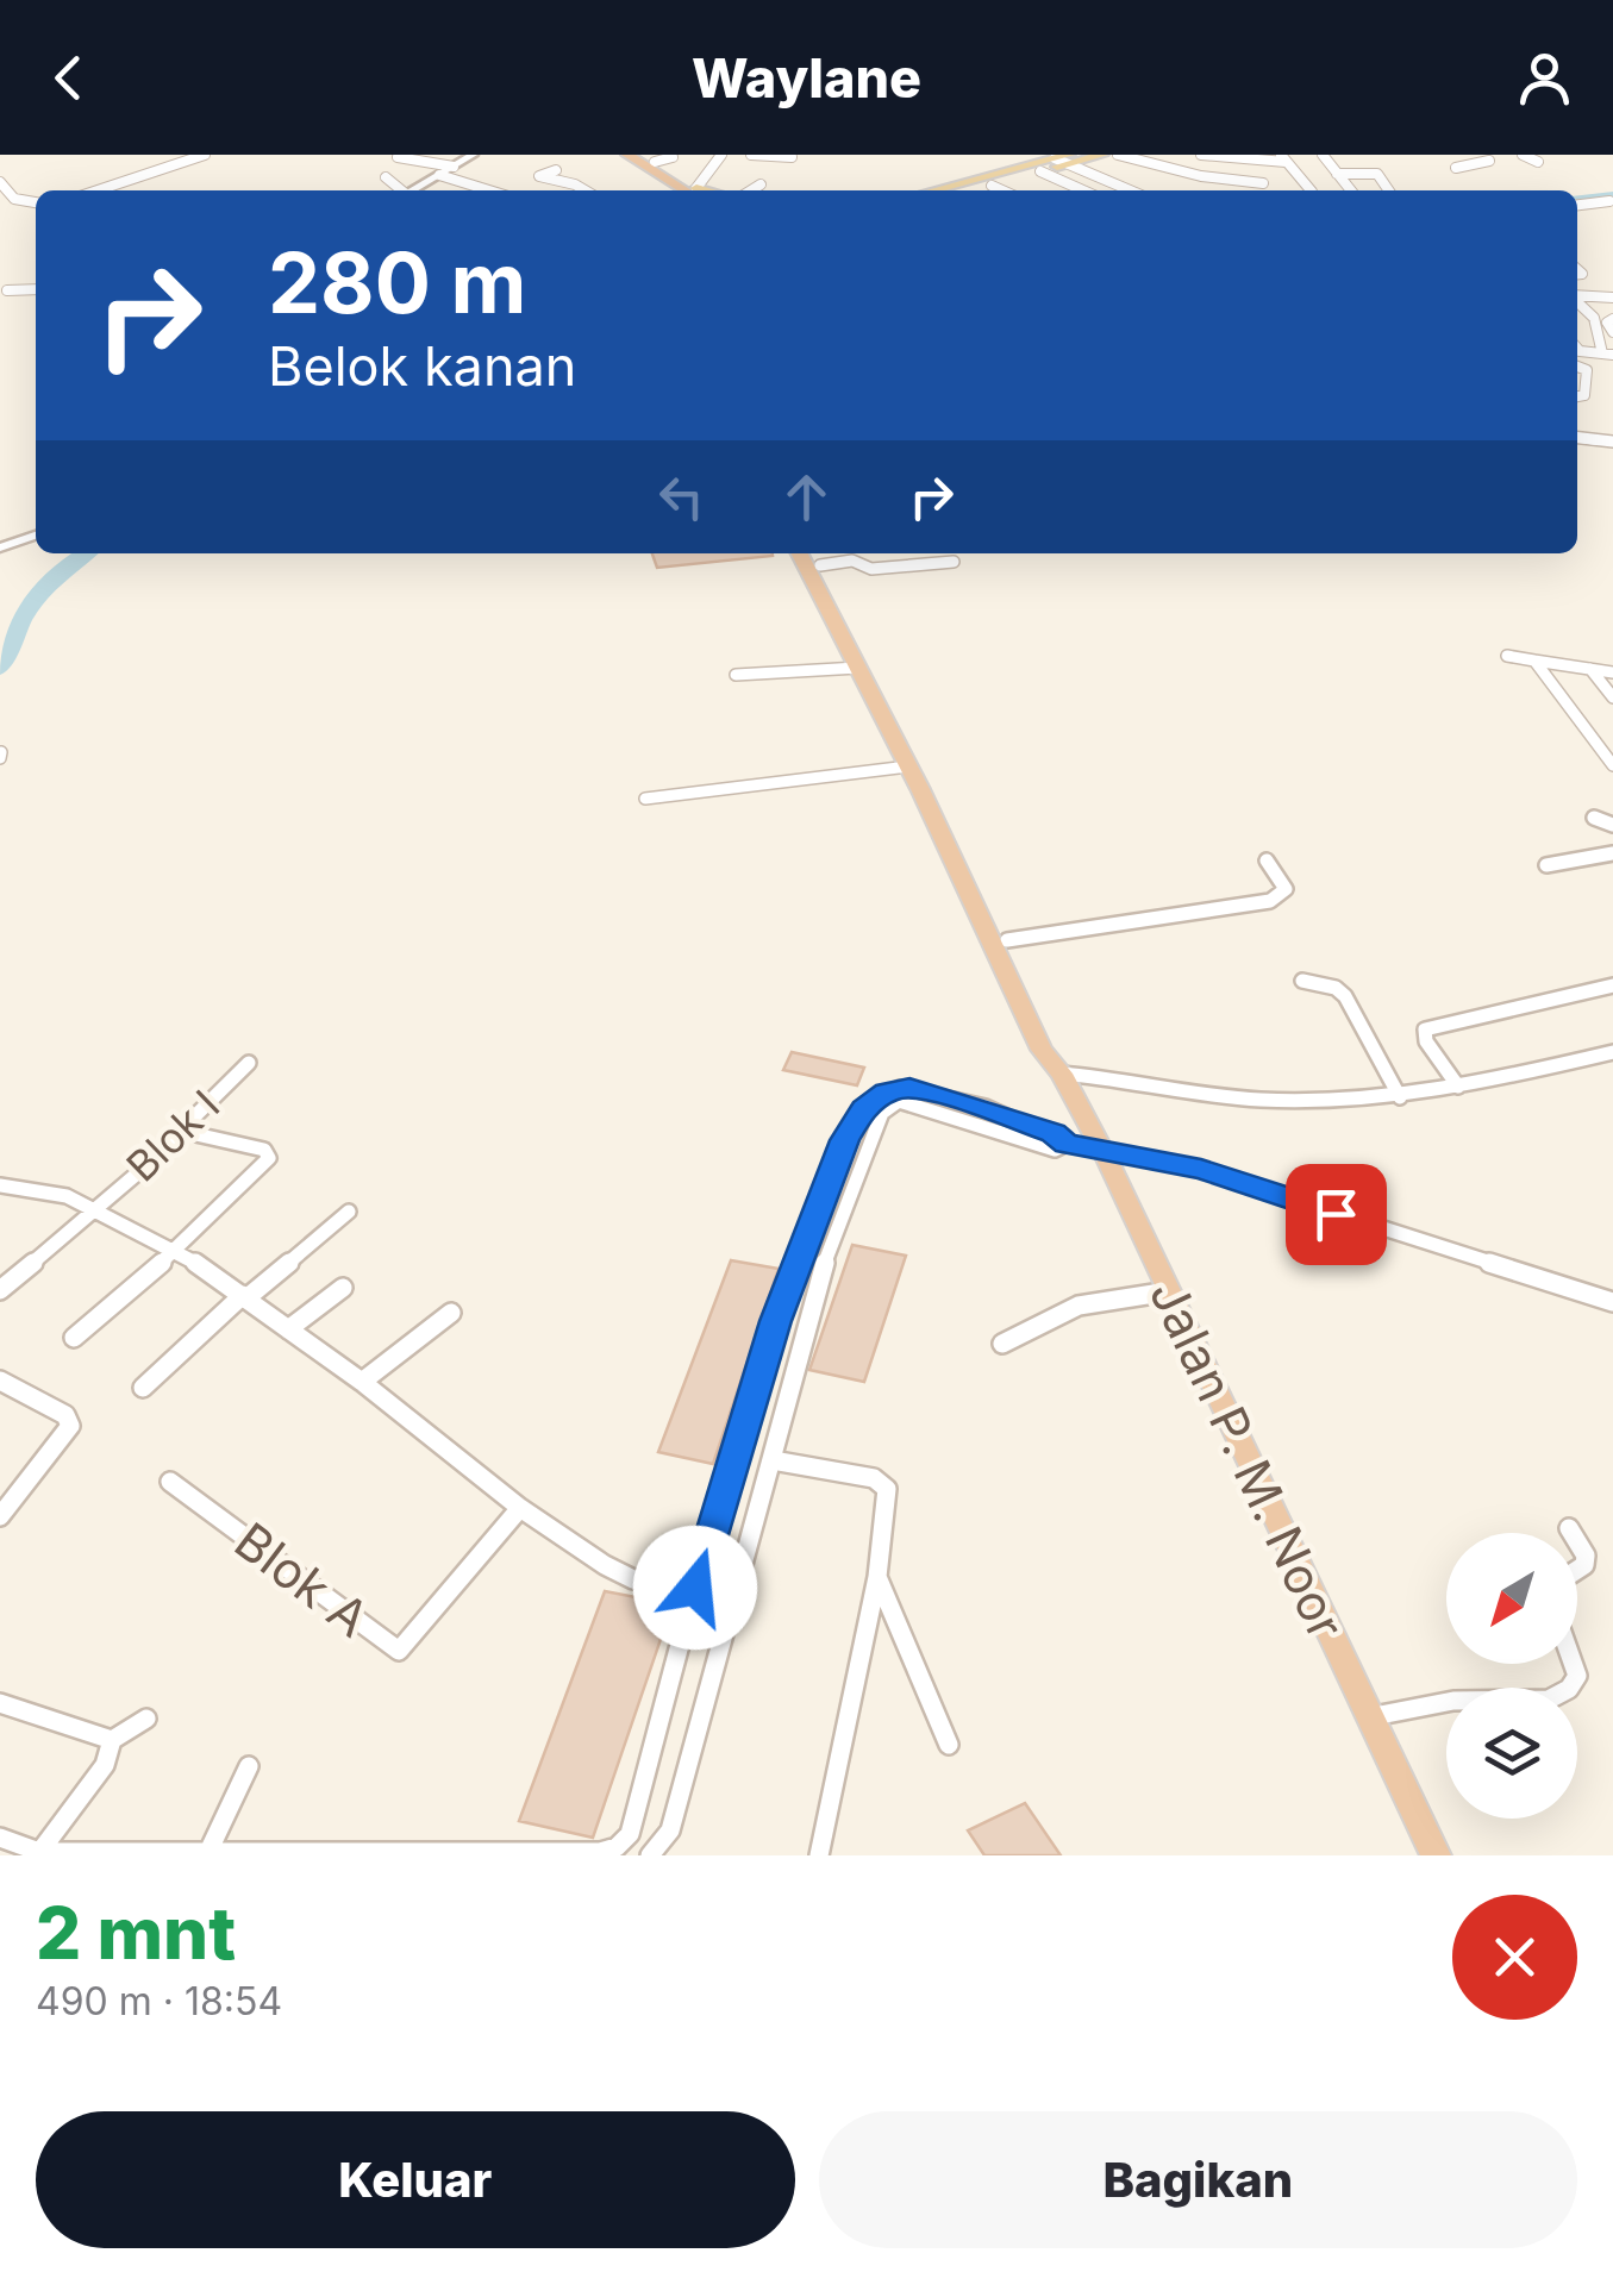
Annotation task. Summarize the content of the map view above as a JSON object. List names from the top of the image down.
{
  "streets": {
    "highway": ["Jalan P. M. Noor"],
    "street": ["Blok I", "Blok A"]
  },
  "north": "bottom left",
  "page": {
    "header": "Waylane",
    "turn": ["280 m", "Belok kanan"],
    "heading": ["2 mnt", "490 m · 18:54"],
    "buttons": ["Keluar", "Bagikan"]
  }
}
